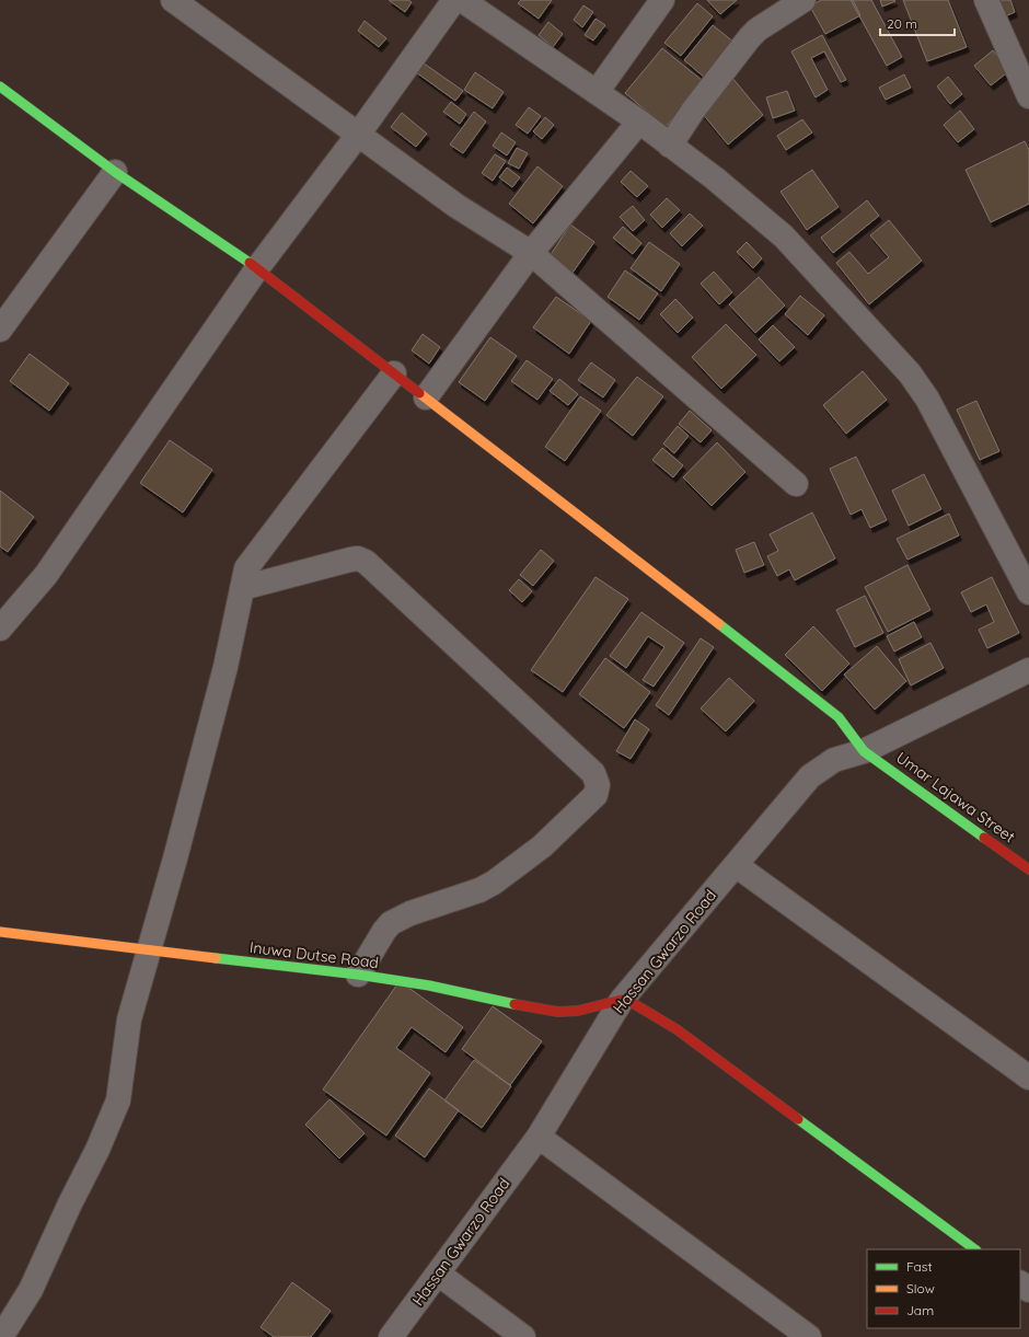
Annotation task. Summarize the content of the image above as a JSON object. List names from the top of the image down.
{
  "streets": {
    "street": ["Umar Lajawa Street", "Hassan Gwarzo Road", "Inuwa Dutse Road"]
  },
  "crossings": [
    ["Umar Lajawa Street", "Hassan Gwarzo Road"],
    ["Hassan Gwarzo Road", "Inuwa Dutse Road"]
  ],
  "legend": ["Fast", "Slow", "Jam"],
  "scale_bar": "20 m"
}
